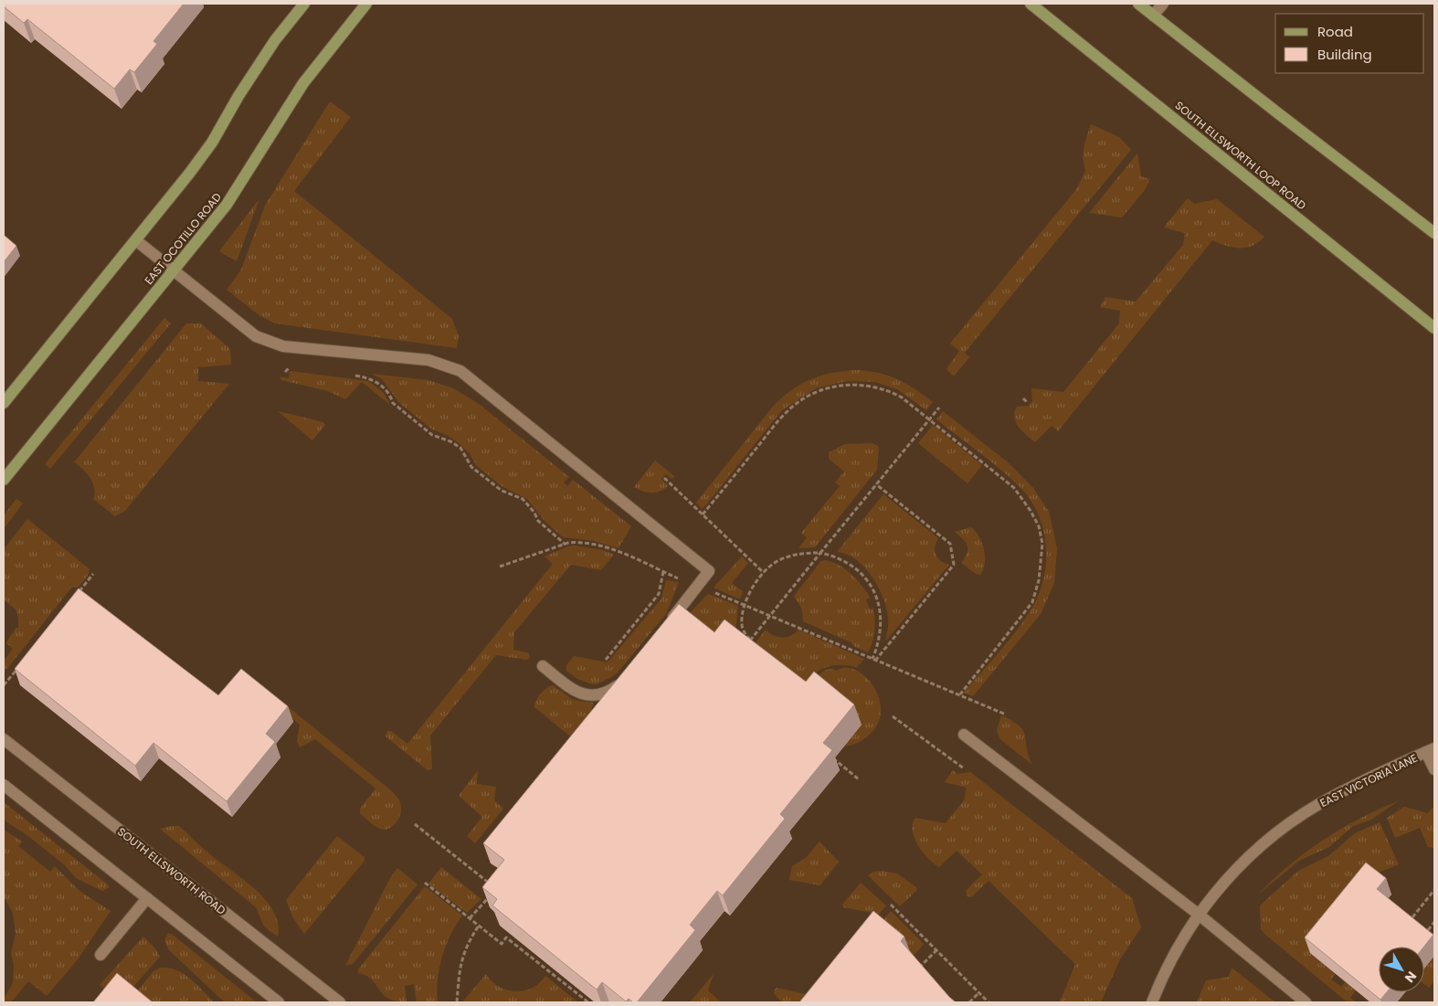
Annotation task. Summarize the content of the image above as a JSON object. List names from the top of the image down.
{
  "streets": {
    "main road": ["SOUTH ELLSWORTH LOOP ROAD", "EAST OCOTILLO ROAD"],
    "street": ["EAST VICTORIA LANE", "SOUTH ELLSWORTH ROAD"]
  },
  "legend": ["Road", "Building"],
  "north": "bottom right"
}
